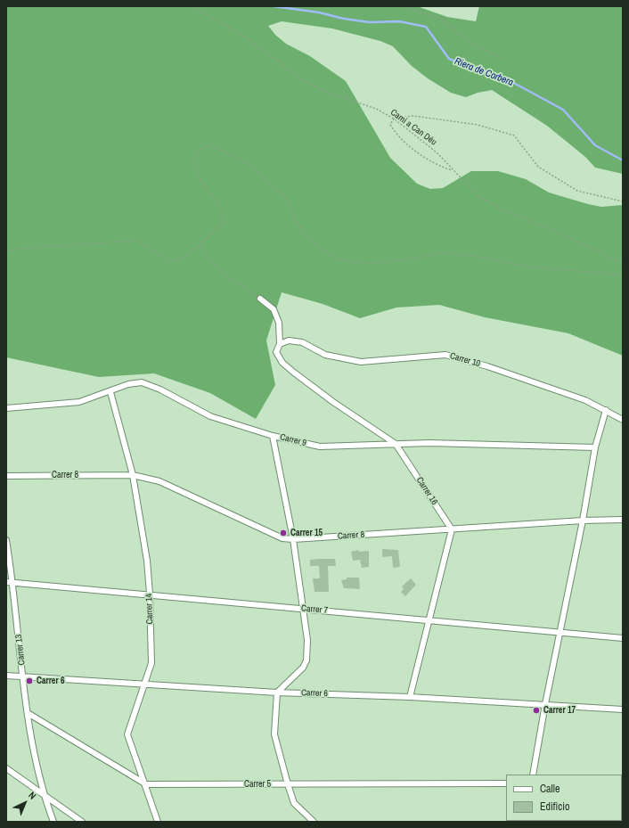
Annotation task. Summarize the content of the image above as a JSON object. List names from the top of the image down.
{
  "streets": {
    "street": [
      "Carrer 10",
      "Carrer 9",
      "Carrer 8",
      "Carrer 16",
      "Carrer 14",
      "Carrer 7",
      "Carrer 13",
      "Carrer 6",
      "Carrer 5"
    ],
    "path": ["Camí a Can Déu"]
  },
  "crossings": [
    ["Carrer 10", "Carrer 16"],
    ["Carrer 9", "Carrer 16"],
    ["Carrer 9", "Carrer 14"],
    ["Carrer 8", "Carrer 16"],
    ["Carrer 8", "Carrer 14"],
    ["Carrer 14", "Carrer 7"],
    ["Carrer 14", "Carrer 6"],
    ["Carrer 14", "Carrer 5"],
    ["Carrer 7", "Carrer 13"],
    ["Carrer 13", "Carrer 6"]
  ],
  "water": ["Riera de Corbera"],
  "places": ["Carrer 15", "Carrer 6", "Carrer 17"],
  "legend": ["Calle", "Edificio"],
  "north": "top right"
}
